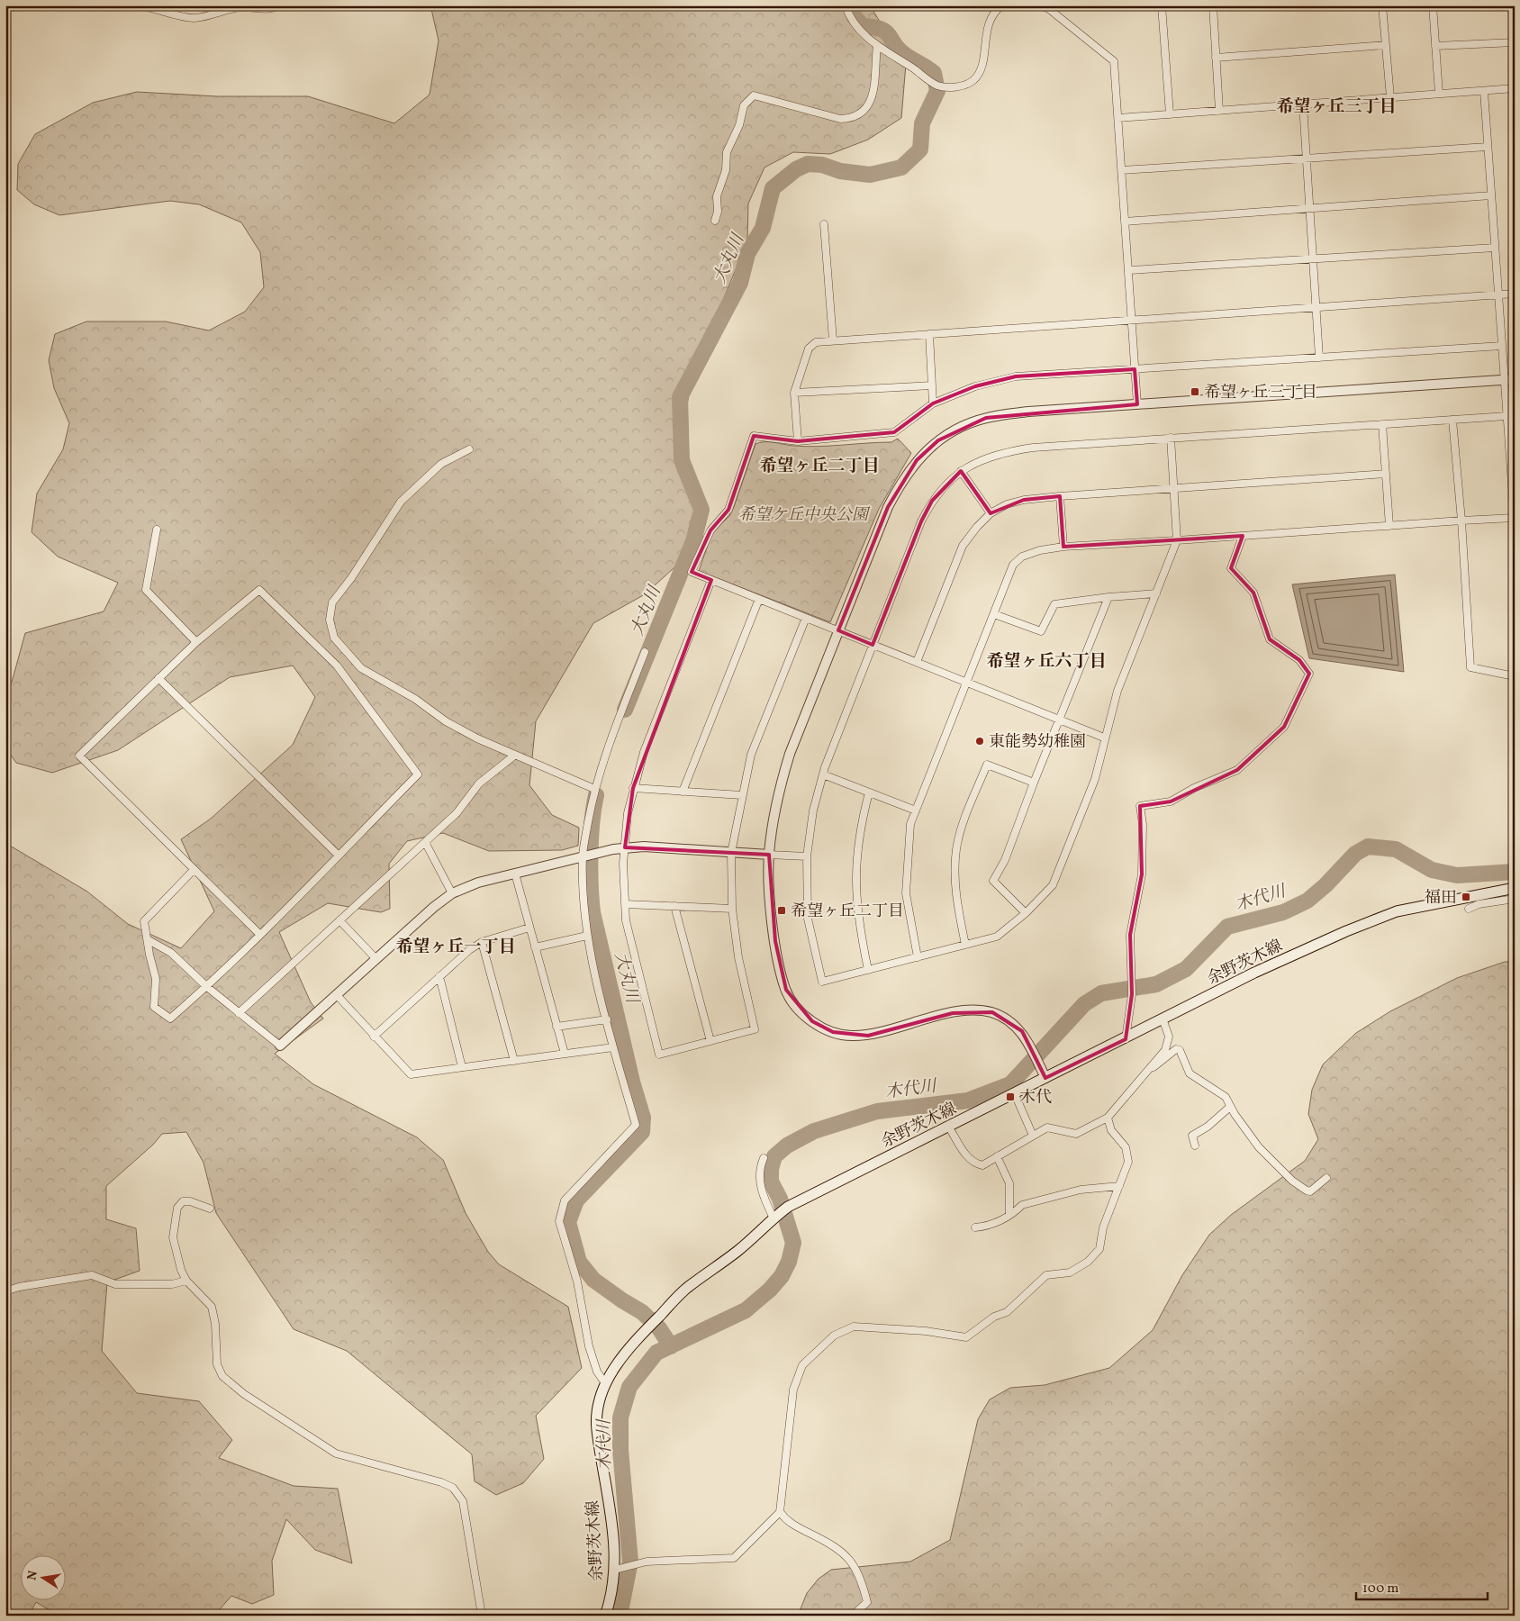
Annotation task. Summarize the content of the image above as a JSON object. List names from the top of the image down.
{
  "streets": {
    "main road": ["余野茨木線"]
  },
  "districts": [
    "希望ヶ丘三丁目",
    "希望ヶ丘二丁目",
    "希望ヶ丘六丁目",
    "希望ヶ丘一丁目"
  ],
  "water": ["大丸川", "木代川"],
  "parks": ["希望ケ丘中央公園"],
  "places": {
    "transit": [
      "希望ヶ丘三丁目",
      "福田",
      "希望ヶ丘二丁目",
      "木代"
    ],
    "other": ["東能勢幼稚園"]
  },
  "scale_bar": "100 m",
  "north": "left"
}
